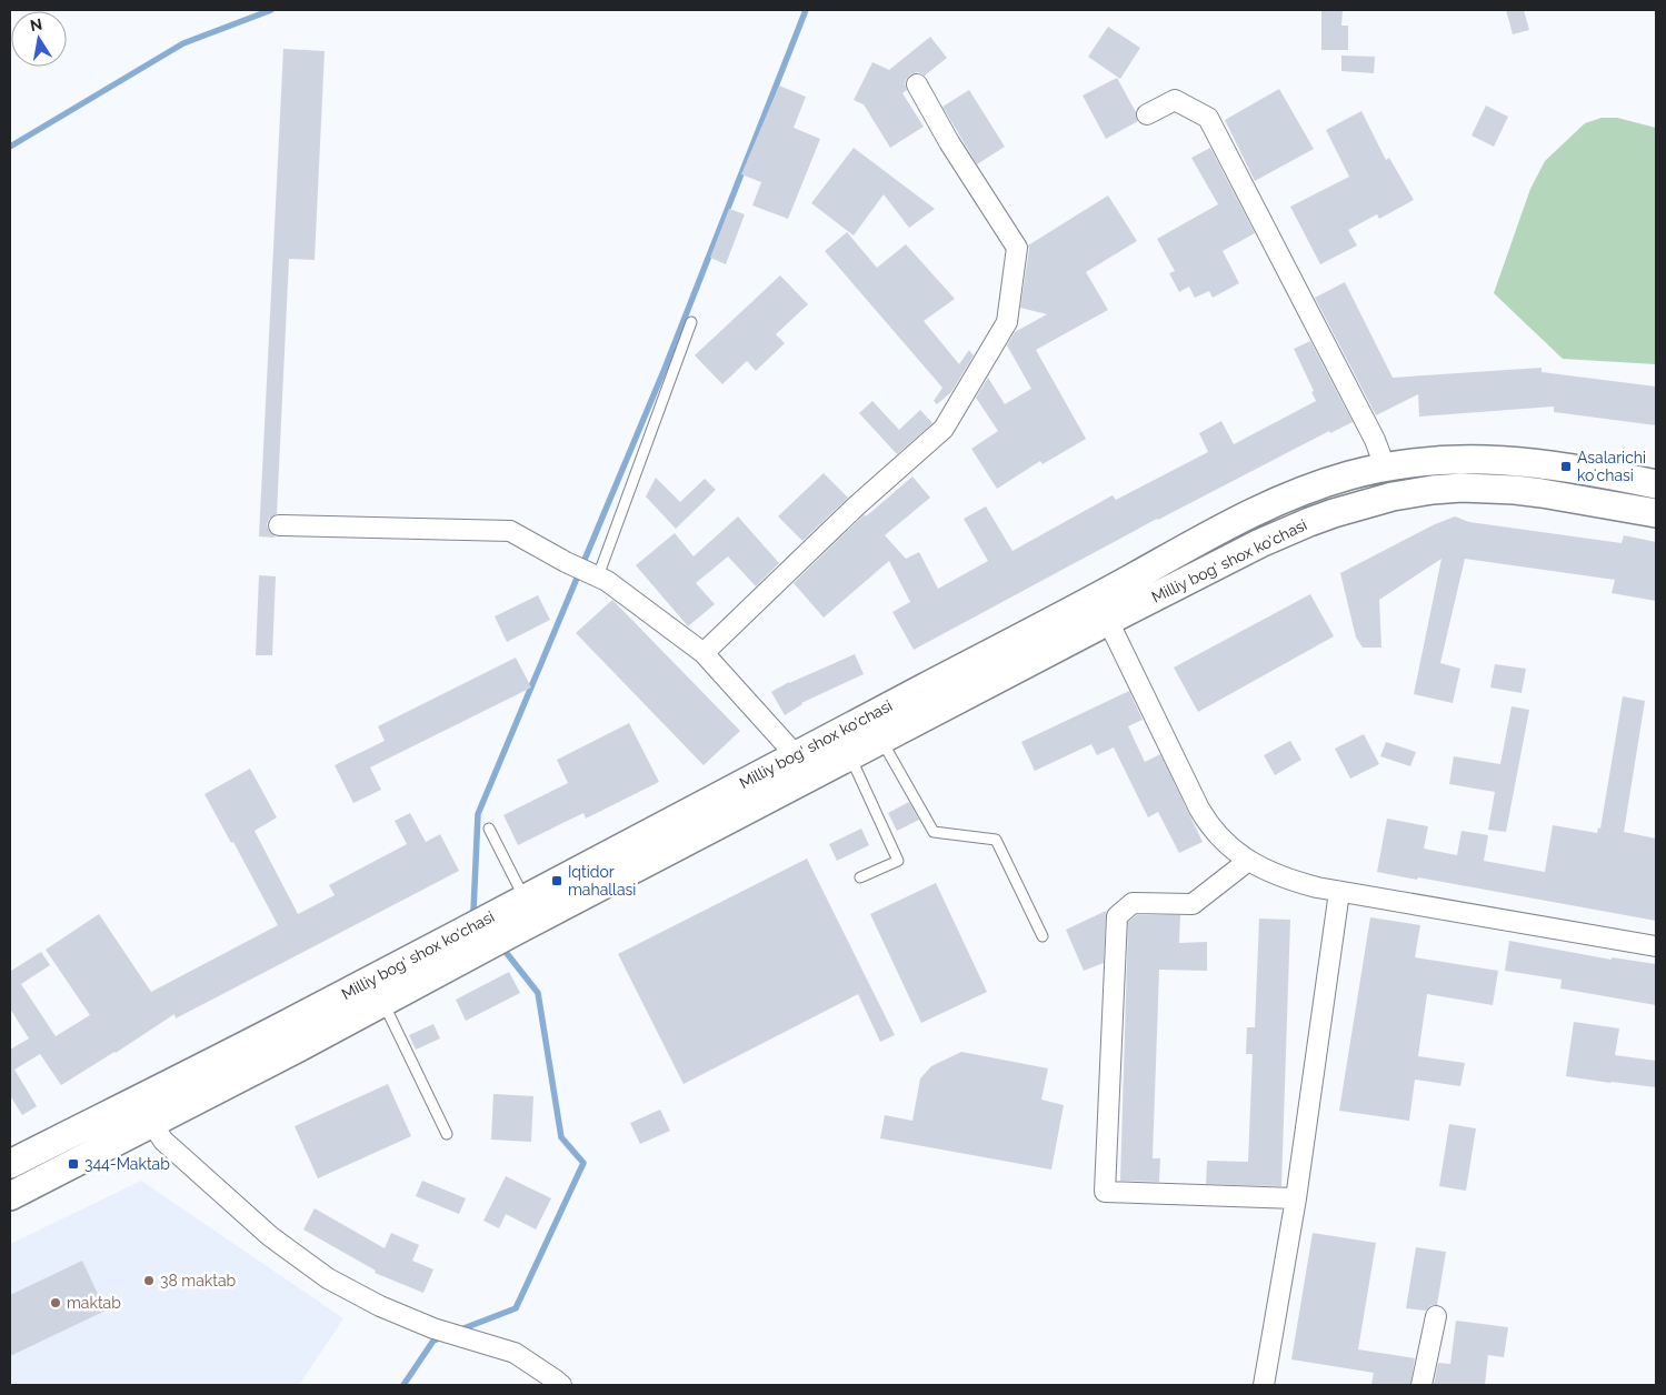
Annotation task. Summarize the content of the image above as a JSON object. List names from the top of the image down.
{
  "streets": {
    "main road": ["Milliy bog‘ shox ko‘chasi"]
  },
  "places": {
    "transit": ["Asalarichi koʻchasi", "Iqtidor mahallasi", "344-Maktab"],
    "other": ["38 maktab", "maktab"]
  },
  "north": "top"
}
